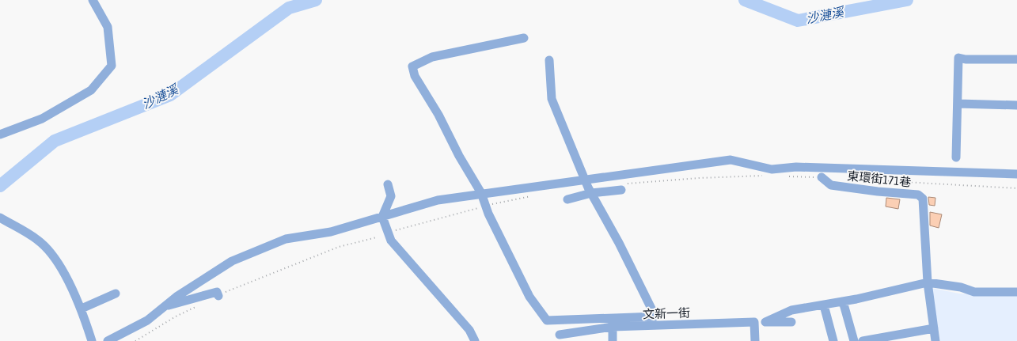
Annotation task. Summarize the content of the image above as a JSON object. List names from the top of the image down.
{
  "streets": {
    "street": ["東環街171巷", "文新一街"]
  },
  "water": ["沙漣溪"]
}
